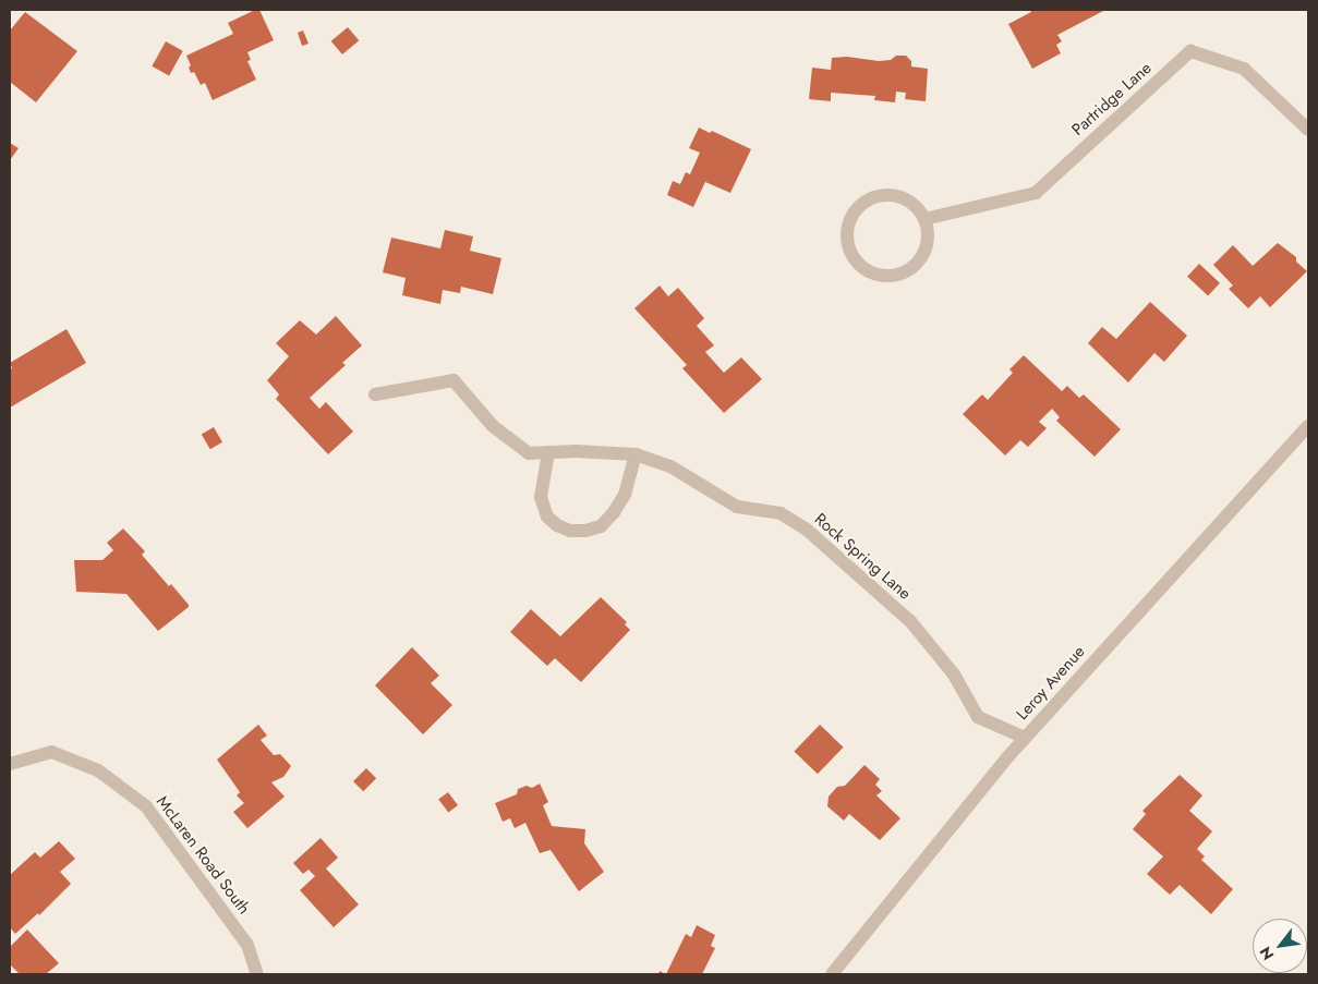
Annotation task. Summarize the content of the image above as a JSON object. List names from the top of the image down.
{
  "streets": {
    "street": [
      "Partridge Lane",
      "Rock Spring Lane",
      "Leroy Avenue",
      "McLaren Road South"
    ]
  },
  "crossings": [
    ["Rock Spring Lane", "Leroy Avenue"]
  ],
  "north": "bottom left"
}
